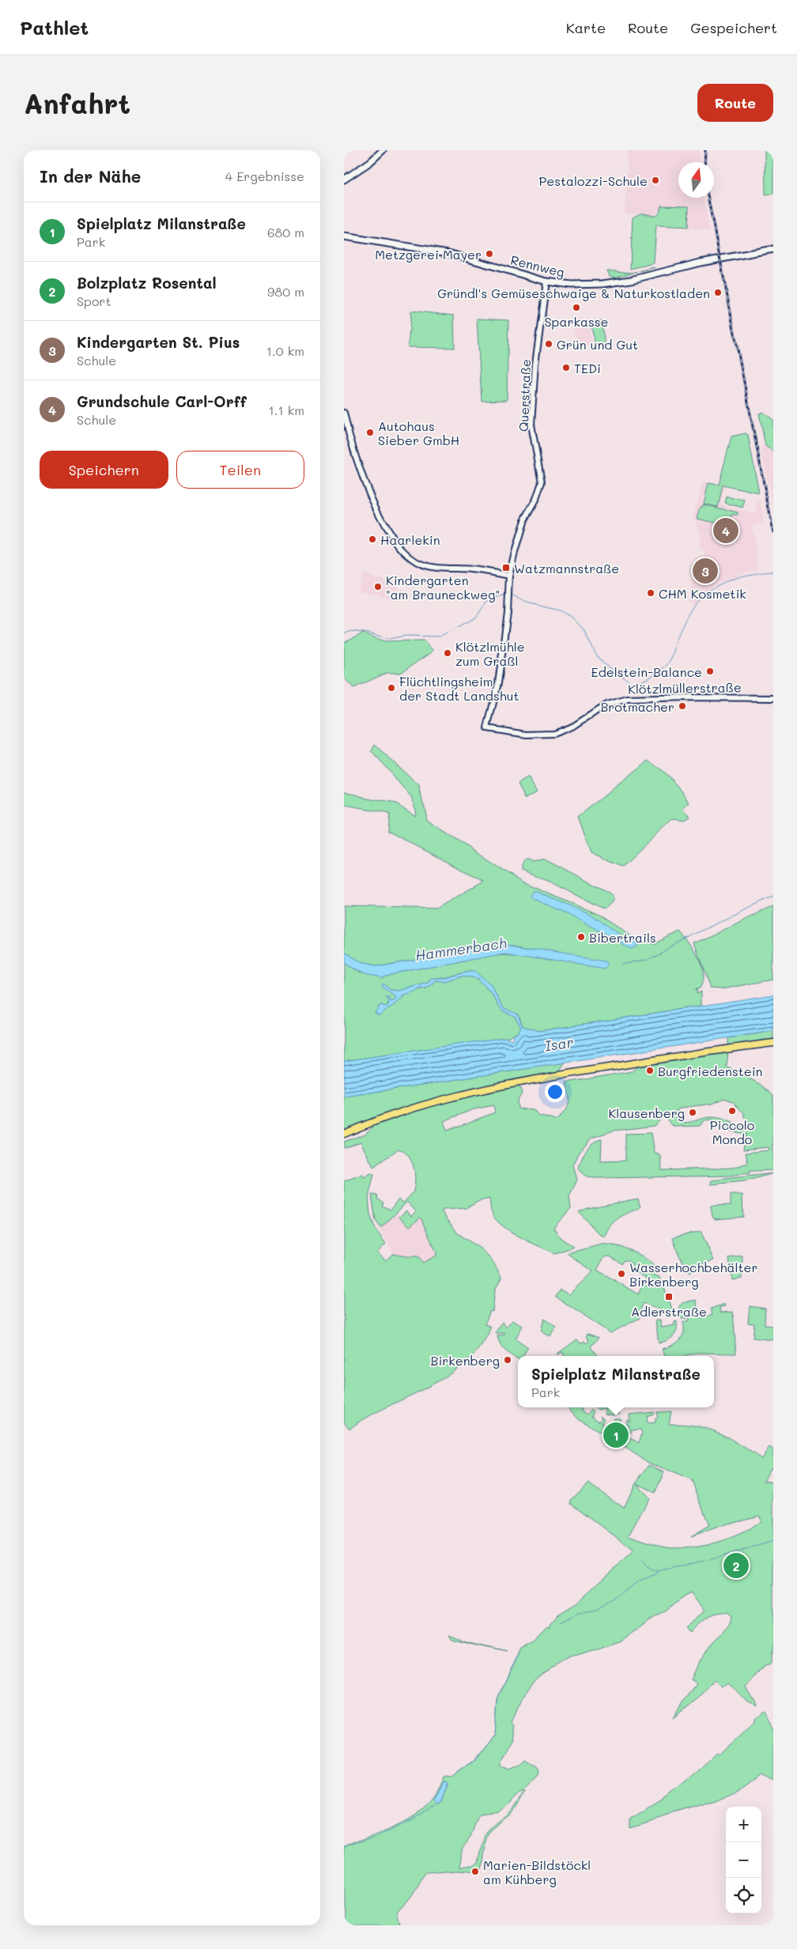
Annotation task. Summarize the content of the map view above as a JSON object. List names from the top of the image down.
{
  "streets": {
    "main road": ["Rennweg"],
    "street": ["Querstraße", "Klötzlmüllerstraße"]
  },
  "crossings": [
    ["Rennweg", "Querstraße"],
    ["Querstraße", "Klötzlmüllerstraße"]
  ],
  "water": ["Hammerbach", "Isar"],
  "places": {
    "other": [
      "Pestalozzi-Schule",
      "Metzgerei Mayer",
      "Gründl's Gemüseschwaige & Naturkostladen",
      "Sparkasse",
      "Grün und Gut",
      "TEDi",
      "Autohaus Sieber GmbH",
      "Haarlekin",
      "Kindergarten \"am Brauneckweg\"",
      "CHM Kosmetik",
      "Klötzlmühle zum Graßl",
      "Edelstein-Balance",
      "Flüchtlingsheim der Stadt Landshut",
      "Brotmacher",
      "Bibertrails",
      "Burgfriedenstein",
      "Piccolo Mondo",
      "Klausenberg",
      "Wasserhochbehälter Birkenberg",
      "Birkenberg",
      "Marien-Bildstöckl am Kühberg"
    ],
    "transit": ["Watzmannstraße", "Adlerstraße"]
  },
  "north": "top",
  "page": {
    "header": "Pathlet",
    "nav": ["Karte", "Route", "Gespeichert"],
    "buttons": [
      "Route",
      ["Speichern", "Teilen"]
    ],
    "title": "Anfahrt",
    "heading": ["In der Nähe", "4 Ergebnisse"],
    "list": [
      {
        "mark": "1",
        "name": "Spielplatz Milanstraße",
        "note": "Park",
        "value": "680 m"
      },
      {
        "mark": "2",
        "name": "Bolzplatz Rosental",
        "note": "Sport",
        "value": "980 m"
      },
      {
        "mark": "3",
        "name": "Kindergarten St. Pius",
        "note": "Schule",
        "value": "1.0 km"
      },
      {
        "mark": "4",
        "name": "Grundschule Carl-Orff",
        "note": "Schule",
        "value": "1.1 km"
      }
    ],
    "pins": [
      "4",
      "3",
      "1",
      "2"
    ],
    "popup": ["Spielplatz Milanstraße", "Park"],
    "map_buttons": ["+", "−"]
  }
}
